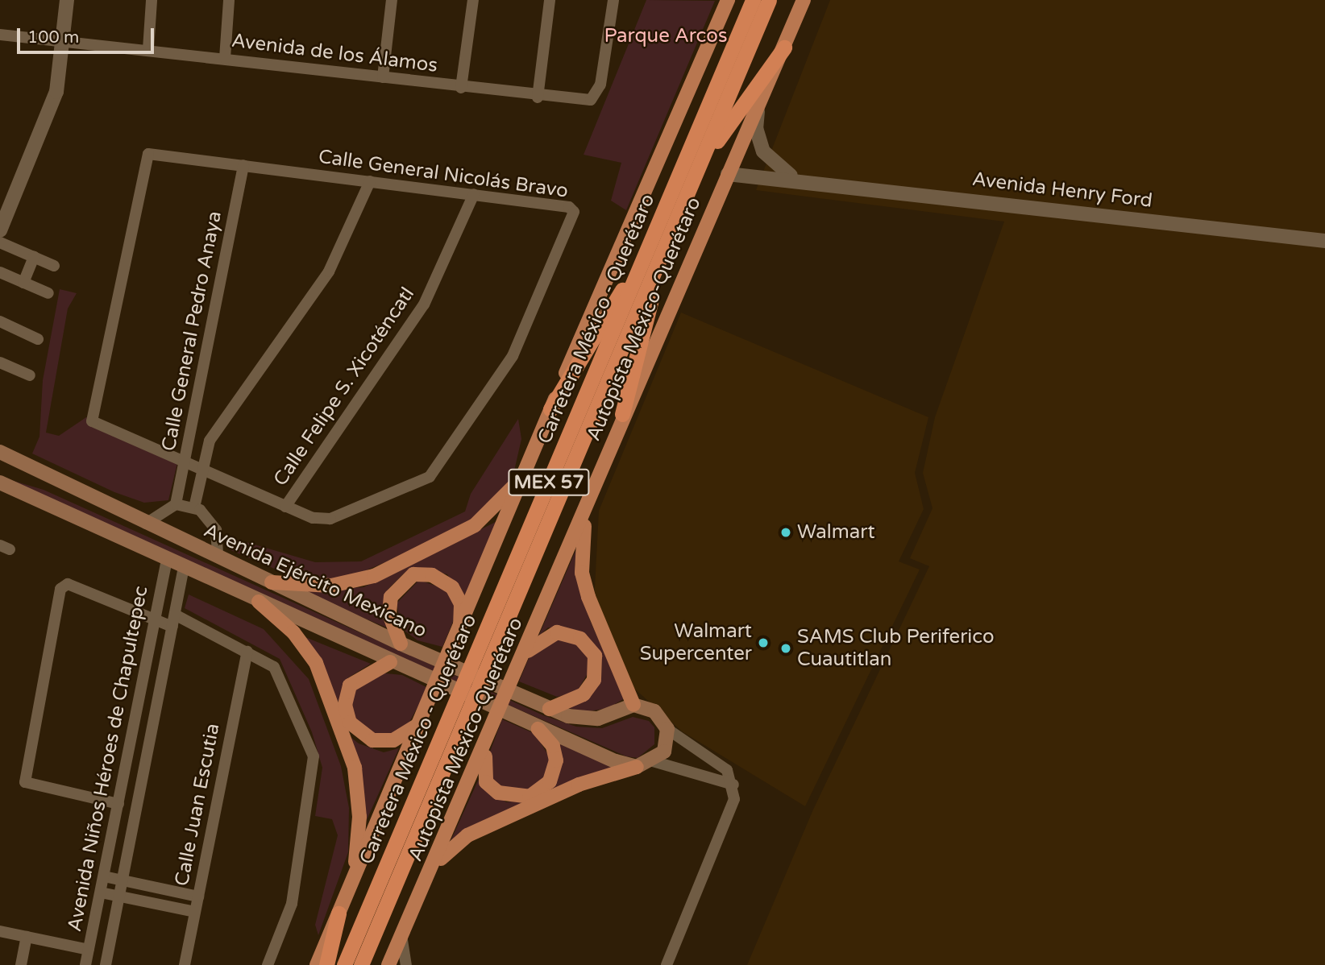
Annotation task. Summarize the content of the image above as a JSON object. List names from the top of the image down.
{
  "streets": {
    "highway": ["Carretera México - Querétaro", "MEX 57"],
    "main road": ["Autopista México-Querétaro", "Avenida Ejército Mexicano"],
    "street": [
      "Avenida de los Álamos",
      "Calle General Nicolás Bravo",
      "Avenida Henry Ford",
      "Calle General Pedro Anaya",
      "Calle Felipe S. Xicoténcatl",
      "Avenida Niños Héroes de Chapultepec",
      "Calle Juan Escutia"
    ]
  },
  "crossings": [
    ["Calle General Nicolás Bravo", "Calle General Pedro Anaya"],
    ["Calle General Nicolás Bravo", "Calle Felipe S. Xicoténcatl"],
    ["Avenida Henry Ford", "Autopista México-Querétaro"]
  ],
  "parks": ["Parque Arcos"],
  "places": ["Walmart", "Walmart Supercenter", "SAMS Club Periferico Cuautitlan"],
  "scale_bar": "100 m"
}
